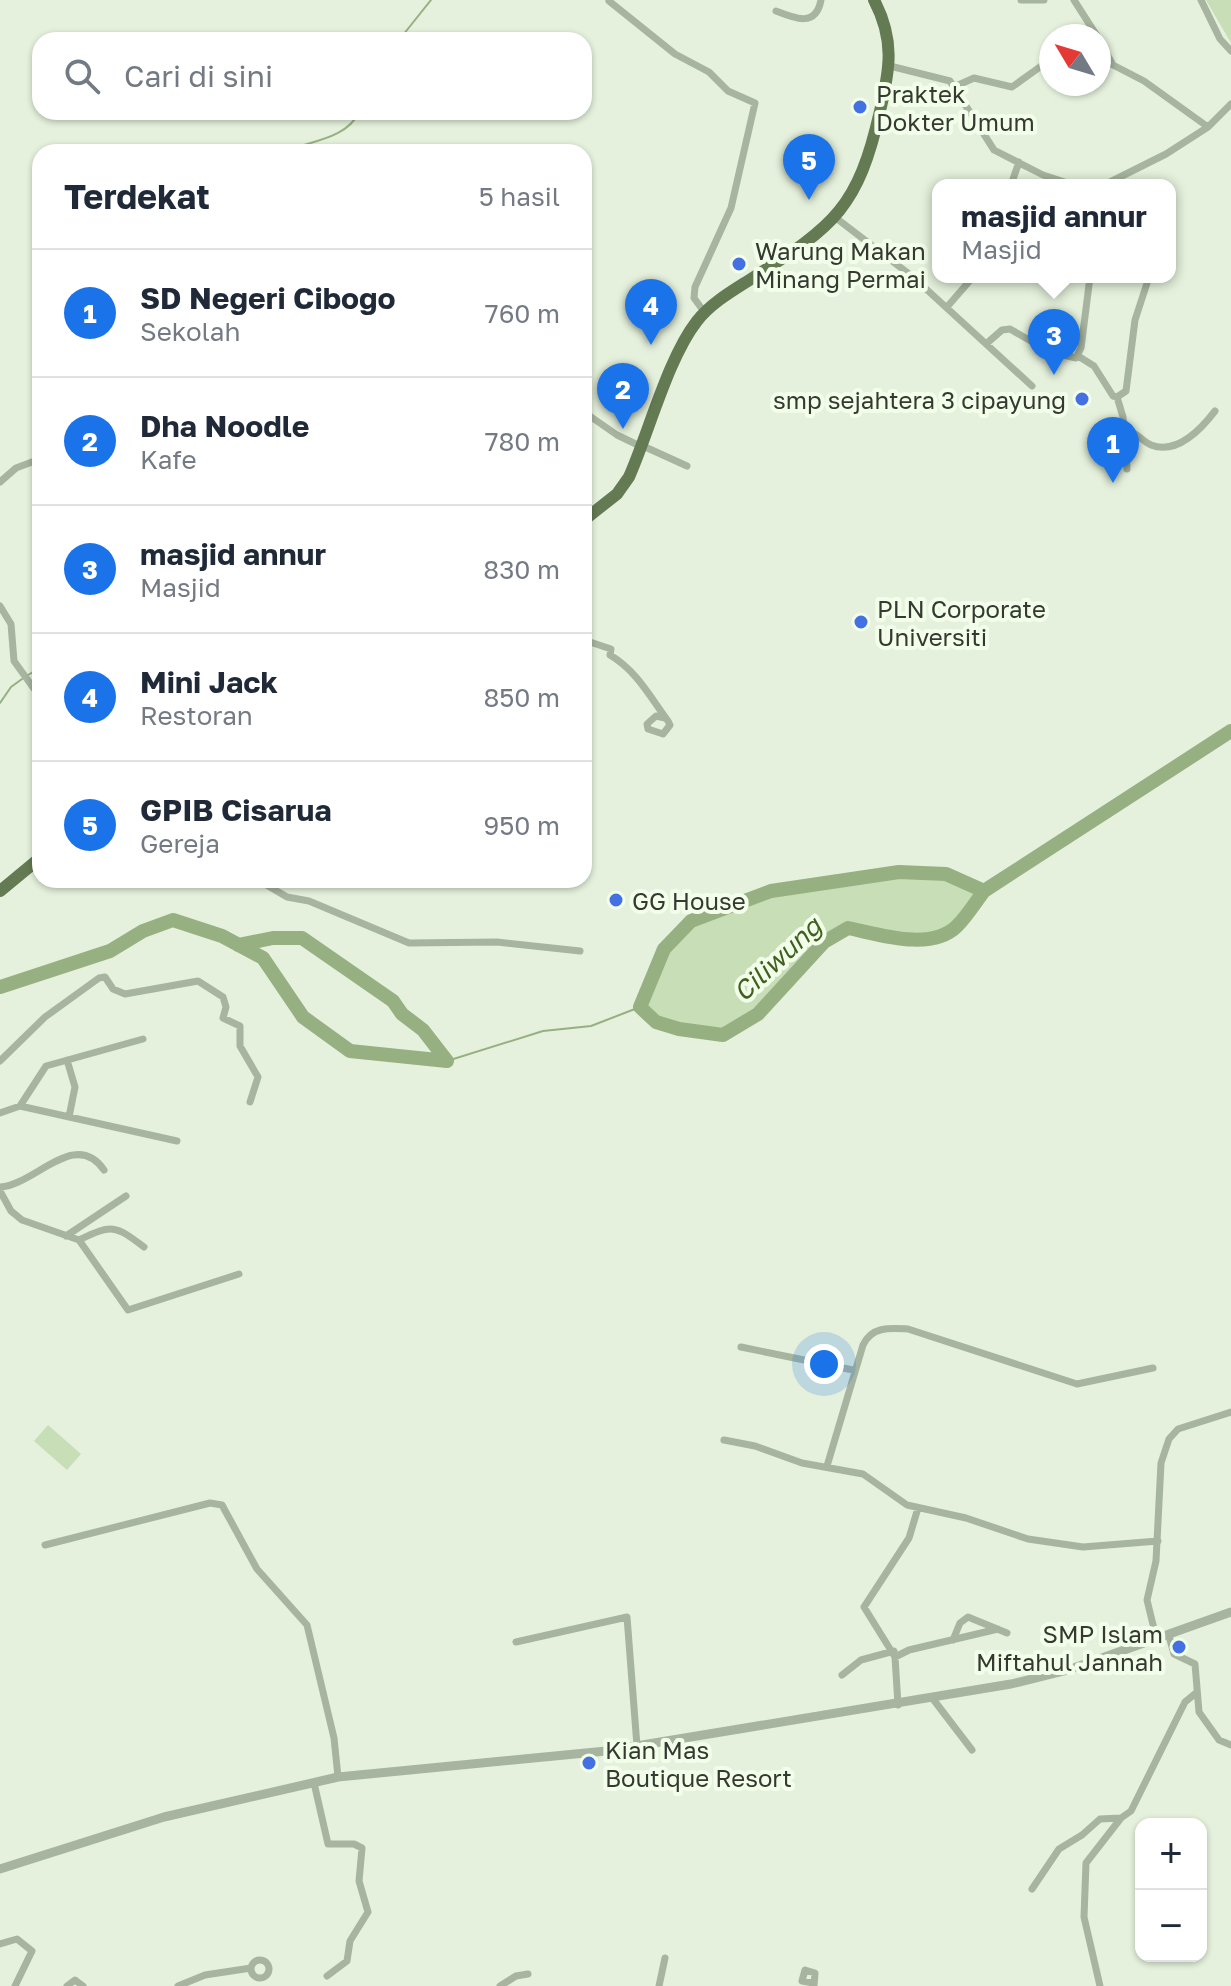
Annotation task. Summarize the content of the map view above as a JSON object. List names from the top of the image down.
{
  "water": ["Ciliwung"],
  "places": [
    "Praktek Dokter Umum",
    "Warung Makan Minang Permai",
    "smp sejahtera 3 cipayung",
    "PLN Corporate Universiti",
    "GG House",
    "SMP Islam Miftahul Jannah",
    "Kian Mas Boutique Resort"
  ],
  "north": "top left",
  "page": {
    "search": "Cari di sini",
    "pins": [
      "5",
      "4",
      "3",
      "2",
      "1"
    ],
    "heading": ["Terdekat", "5 hasil"],
    "popup": ["masjid annur", "Masjid"],
    "list": [
      {
        "mark": "1",
        "name": "SD Negeri Cibogo",
        "note": "Sekolah",
        "value": "760 m"
      },
      {
        "mark": "2",
        "name": "Dha Noodle",
        "note": "Kafe",
        "value": "780 m"
      },
      {
        "mark": "3",
        "name": "masjid annur",
        "note": "Masjid",
        "value": "830 m"
      },
      {
        "mark": "4",
        "name": "Mini Jack",
        "note": "Restoran",
        "value": "850 m"
      },
      {
        "mark": "5",
        "name": "GPIB Cisarua",
        "note": "Gereja",
        "value": "950 m"
      }
    ],
    "map_buttons": ["+", "−"]
  }
}
